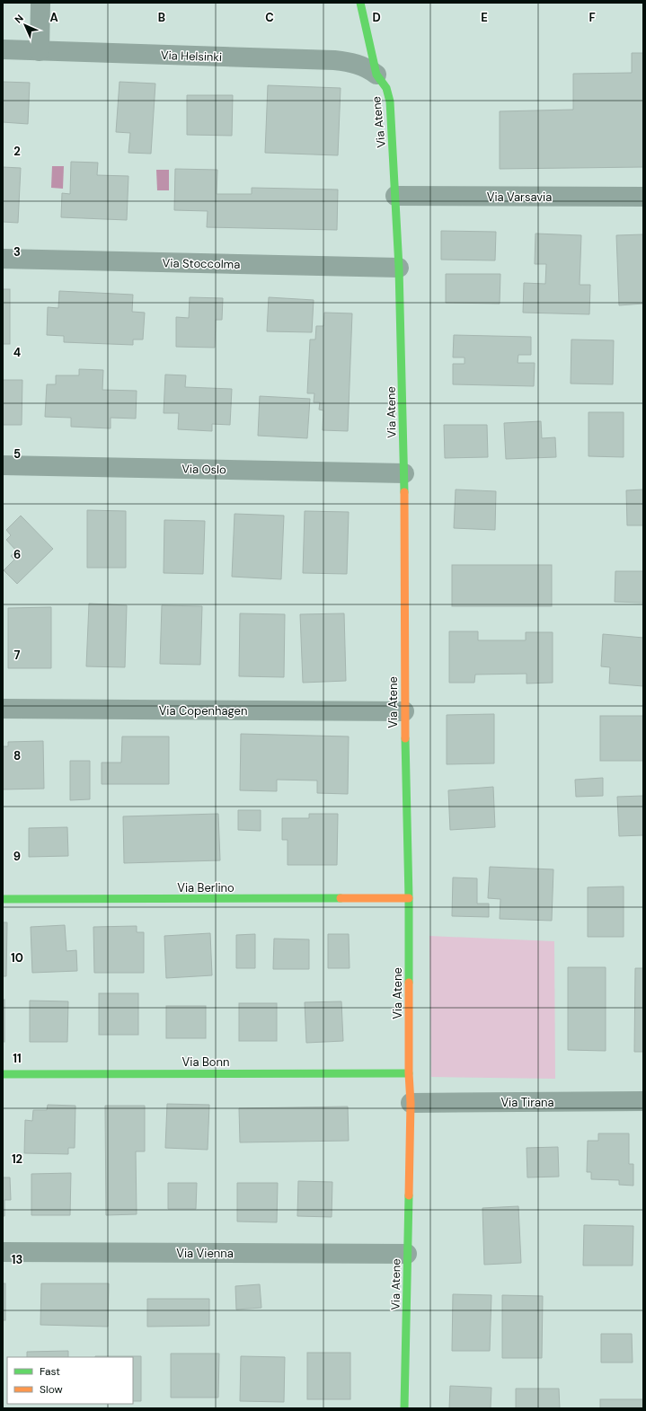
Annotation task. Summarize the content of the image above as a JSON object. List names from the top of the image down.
{
  "streets": {
    "street": [
      "Via Helsinki",
      "Via Atene",
      "Via Varsavia",
      "Via Stoccolma",
      "Via Oslo",
      "Via Copenhagen",
      "Via Berlino",
      "Via Bonn",
      "Via Tirana",
      "Via Vienna"
    ]
  },
  "crossings": [
    ["Via Helsinki", "Via Atene"],
    ["Via Atene", "Via Varsavia"],
    ["Via Atene", "Via Stoccolma"],
    ["Via Atene", "Via Oslo"],
    ["Via Atene", "Via Copenhagen"],
    ["Via Atene", "Via Berlino"],
    ["Via Atene", "Via Bonn"],
    ["Via Atene", "Via Tirana"],
    ["Via Atene", "Via Vienna"]
  ],
  "legend": ["Fast", "Slow"],
  "north": "top left",
  "grid": {
    "columns": [
      "A",
      "B",
      "C",
      "D",
      "E",
      "F"
    ],
    "rows": [
      "2",
      "3",
      "4",
      "5",
      "6",
      "7",
      "8",
      "9",
      "10",
      "11",
      "12",
      "13"
    ]
  }
}
